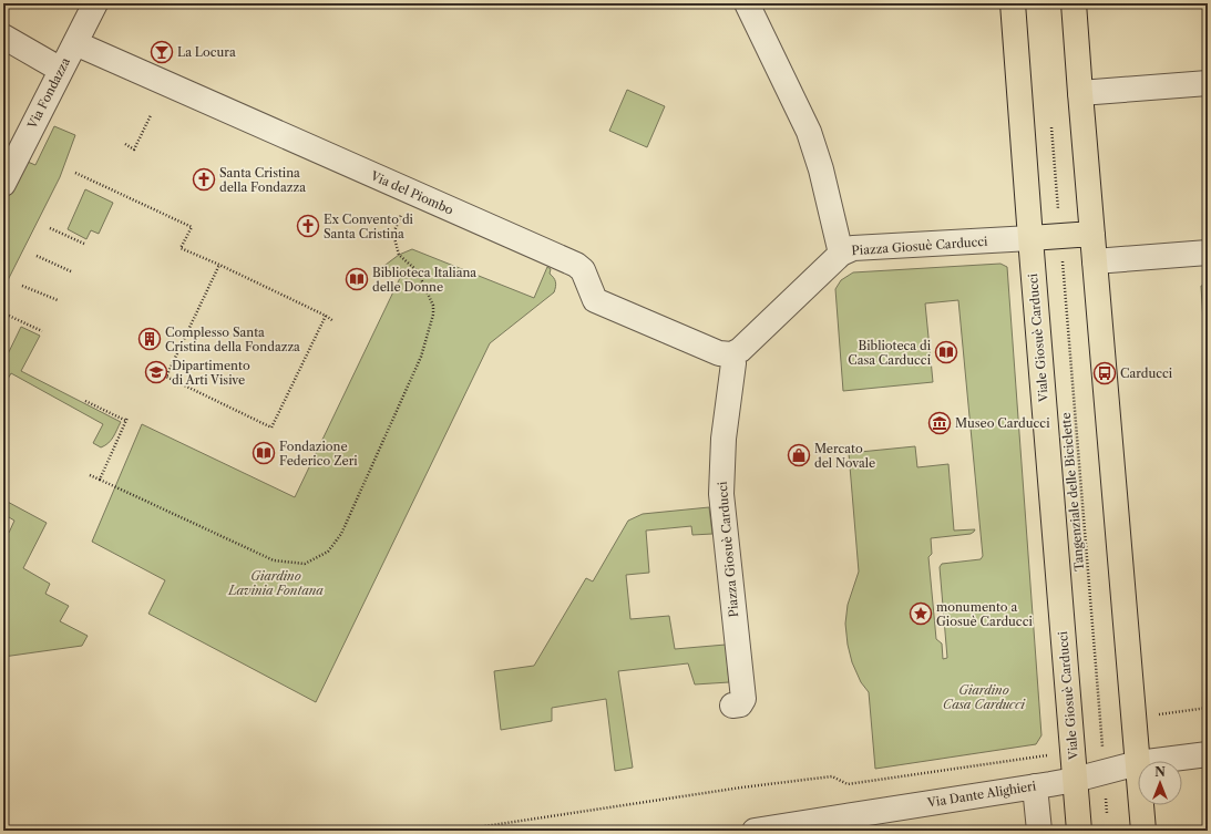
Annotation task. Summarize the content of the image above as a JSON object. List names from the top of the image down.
{
  "streets": {
    "main road": ["Viale Giosuè Carducci"],
    "street": [
      "Via Fondazza",
      "Via del Piombo",
      "Piazza Giosuè Carducci",
      "Via Dante Alighieri"
    ],
    "path": ["Tangenziale delle Biciclette"]
  },
  "crossings": [
    ["Via Fondazza", "Via del Piombo"],
    ["Via del Piombo", "Piazza Giosuè Carducci"],
    ["Piazza Giosuè Carducci", "Viale Giosuè Carducci"],
    ["Viale Giosuè Carducci", "Via Dante Alighieri"]
  ],
  "parks": ["Giardino Lavinia Fontana", "Giardino Casa Carducci"],
  "places": {
    "bar": ["La Locura"],
    "church": ["Santa Cristina della Fondazza", "Ex Convento di Santa Cristina"],
    "library": ["Biblioteca Italiana delle Donne", "Biblioteca di Casa Carducci", "Fondazione Federico Zeri"],
    "building": ["Complesso Santa Cristina della Fondazza"],
    "school or university": ["Dipartimento di Arti Visive"],
    "bus stop": ["Carducci"],
    "museum": ["Museo Carducci"],
    "shop": ["Mercato del Novale"],
    "place": ["monumento a Giosuè Carducci"]
  },
  "north": "top"
}
